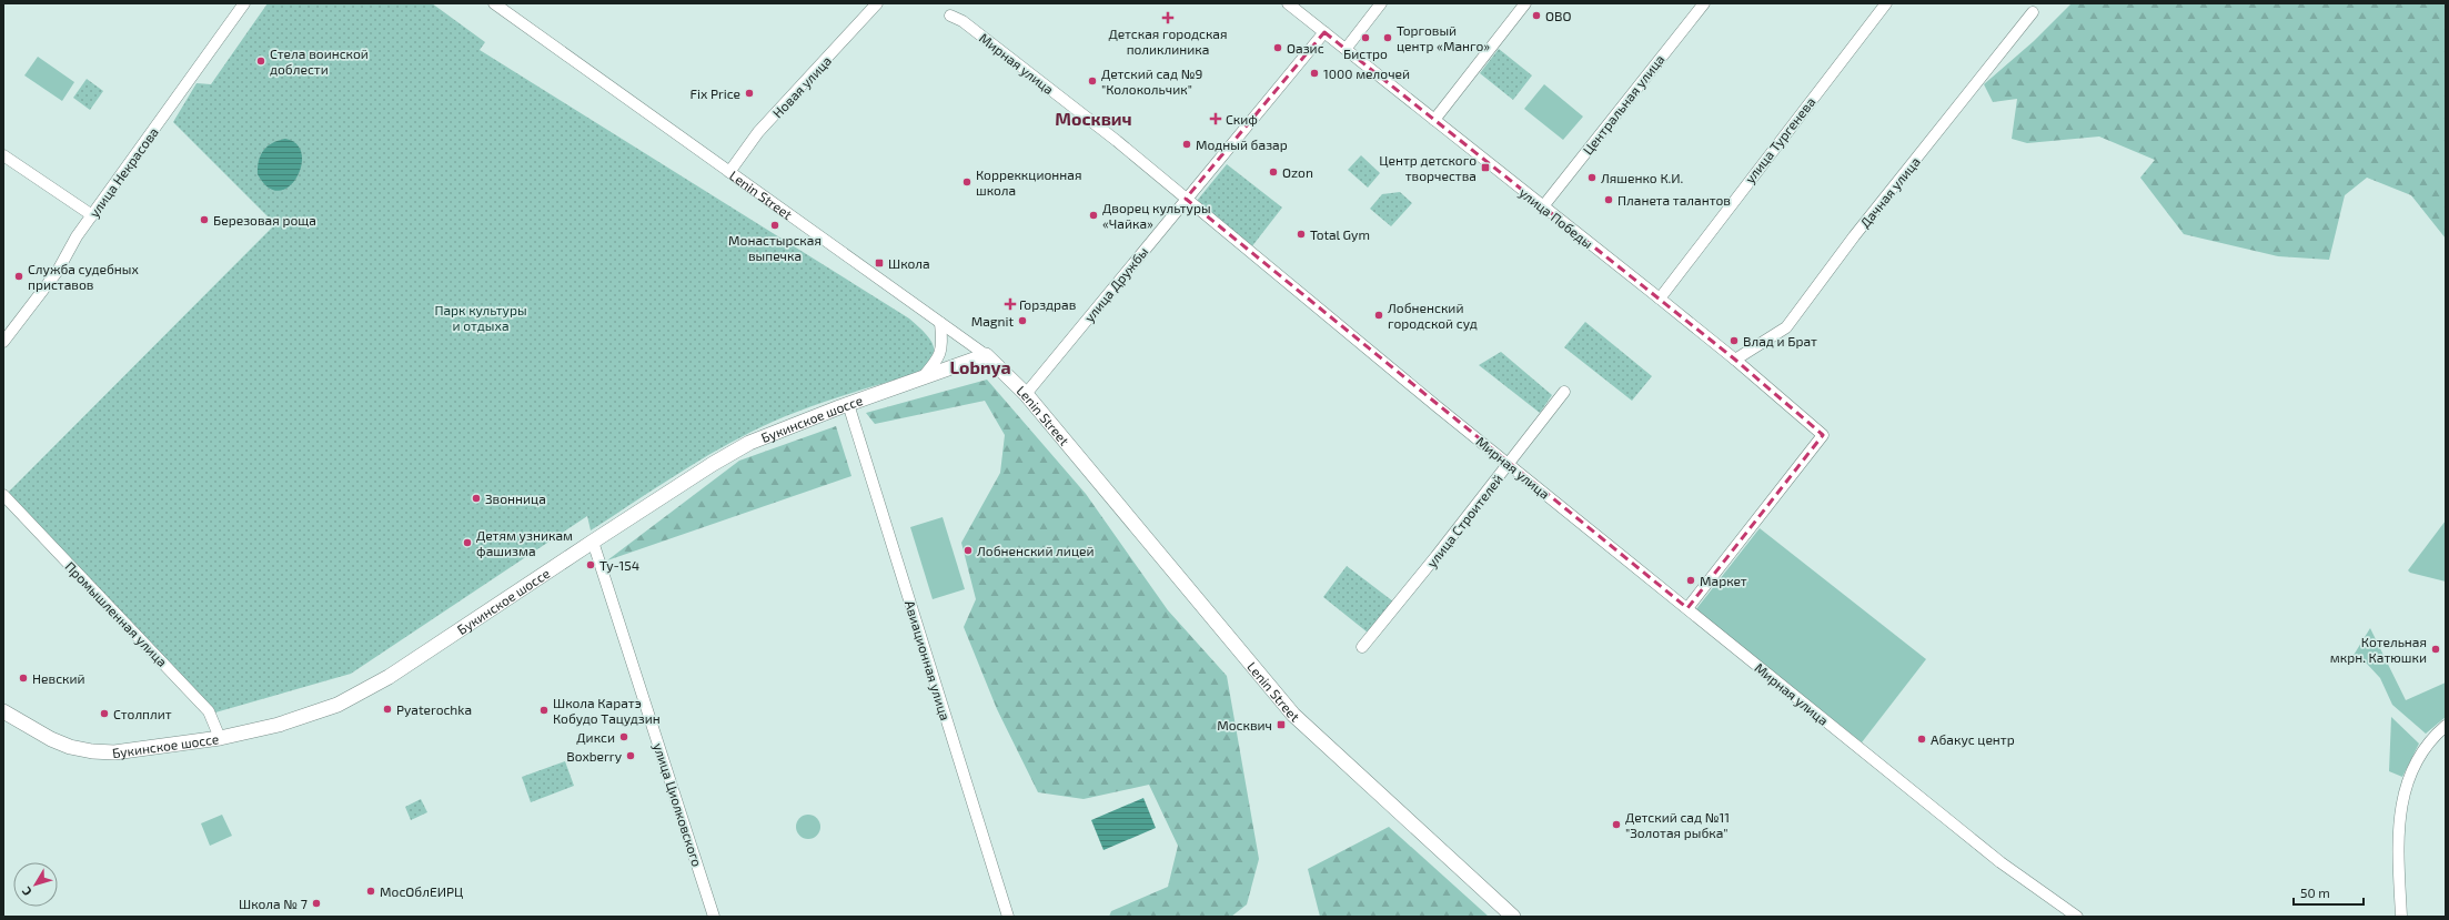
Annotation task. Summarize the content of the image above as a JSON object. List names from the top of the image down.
{
  "streets": {
    "main road": ["Lenin Street", "Букинское шоссе"],
    "street": [
      "Мирная улица",
      "Новая улица",
      "Центральная улица",
      "улица Тургенева",
      "улица Некрасова",
      "Дачная улица",
      "улица Победы",
      "улица Дружбы",
      "улица Строителей",
      "Промышленная улица",
      "Авиационная улица",
      "улица Циолковского"
    ]
  },
  "crossings": [
    ["Мирная улица", "улица Победы"],
    ["Мирная улица", "улица Дружбы"],
    ["Мирная улица", "улица Строителей"],
    ["Новая улица", "Lenin Street"],
    ["Центральная улица", "улица Победы"],
    ["улица Тургенева", "улица Победы"],
    ["Дачная улица", "улица Победы"],
    ["Lenin Street", "улица Дружбы"],
    ["Lenin Street", "Букинское шоссе"],
    ["улица Победы", "улица Дружбы"],
    ["Букинское шоссе", "Промышленная улица"],
    ["Букинское шоссе", "Авиационная улица"],
    ["Букинское шоссе", "улица Циолковского"]
  ],
  "districts": ["Москвич", "Lobnya"],
  "parks": ["Парк культуры и отдыха"],
  "places": {
    "other": [
      "ОВО",
      "Бистро",
      "Торговый центр «Манго»",
      "Оазис",
      "Стела воинской доблести",
      "1000 мелочей",
      "Детский сад №9 \"Колокольчик\"",
      "Fix Price",
      "Модный базар",
      "Ozon",
      "Ляшенко К.И.",
      "Корреккционная школа",
      "Планета талантов",
      "Дворец культуры «Чайка»",
      "Березовая роща",
      "Монастырская выпечка",
      "Total Gym",
      "Служба судебных приставов",
      "Лобненский городской суд",
      "Magnit",
      "Влад и Брат",
      "Звонница",
      "Детям узникам фашизма",
      "Лобненский лицей",
      "Ту-154",
      "Маркет",
      "Котельная мкрн. Катюшки",
      "Невский",
      "Pyaterochka",
      "Школа Каратэ Кобудо Тацудзин",
      "Столплит",
      "Дикси",
      "Абакус центр",
      "Boxberry",
      "Детский сад №11 \"Золотая рыбка\"",
      "МосОблЕИРЦ",
      "Школа № 7"
    ],
    "health": ["Детская городская поликлиника", "Скиф", "Горздрав"],
    "transit": ["Центр детского творчества", "Школа", "Москвич"]
  },
  "scale_bar": "50 m",
  "north": "bottom left"
}
